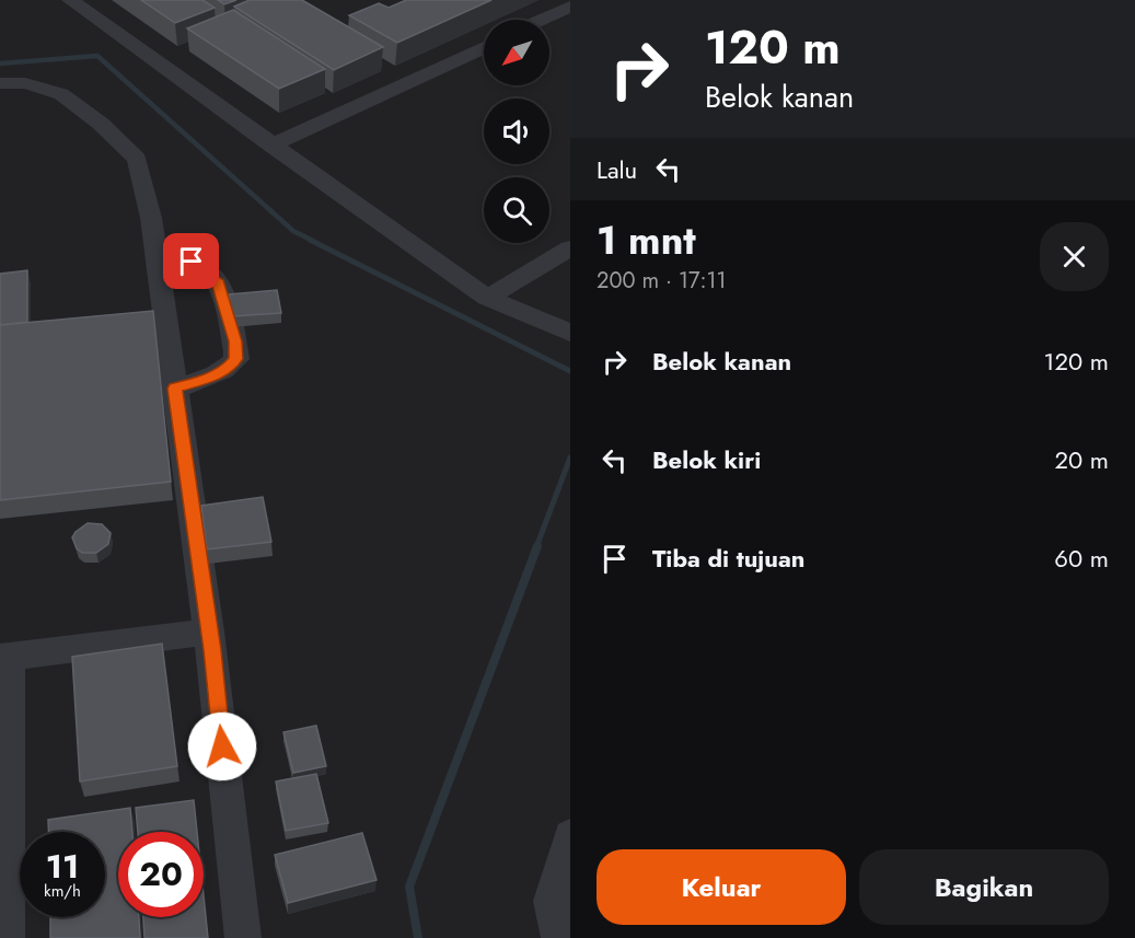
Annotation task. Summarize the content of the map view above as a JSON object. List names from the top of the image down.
{
  "north": "bottom left",
  "page": {
    "turn": ["120 m", "Belok kanan"],
    "then": "Lalu",
    "heading": ["1 mnt", "200 m · 17:11"],
    "list": [
      {
        "name": "Belok kanan",
        "value": "120 m"
      },
      {
        "name": "Belok kiri",
        "value": "20 m"
      },
      {
        "name": "Tiba di tujuan",
        "value": "60 m"
      }
    ],
    "speed": "11 km/h",
    "limit": "20",
    "buttons": ["Keluar", "Bagikan"]
  }
}
